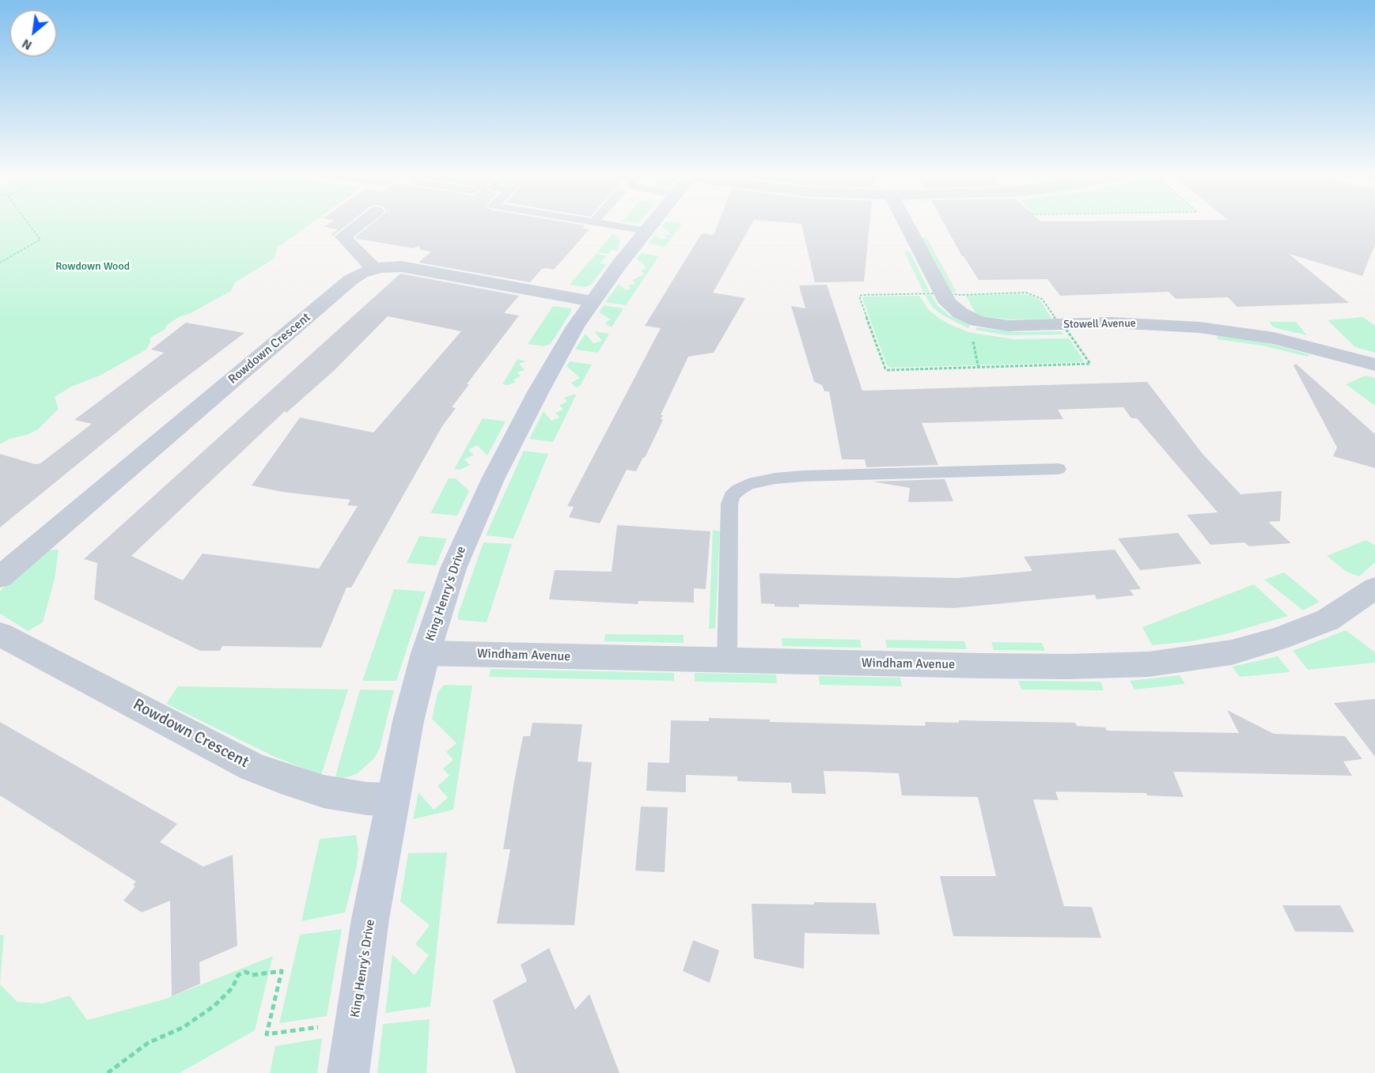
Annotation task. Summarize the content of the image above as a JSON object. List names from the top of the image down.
{
  "streets": {
    "street": [
      "Stowell Avenue",
      "Rowdown Crescent",
      "King Henry's Drive",
      "Windham Avenue"
    ]
  },
  "crossings": [
    ["Rowdown Crescent", "King Henry's Drive"],
    ["King Henry's Drive", "Windham Avenue"]
  ],
  "parks": ["Rowdown Wood"],
  "north": "bottom left"
}
